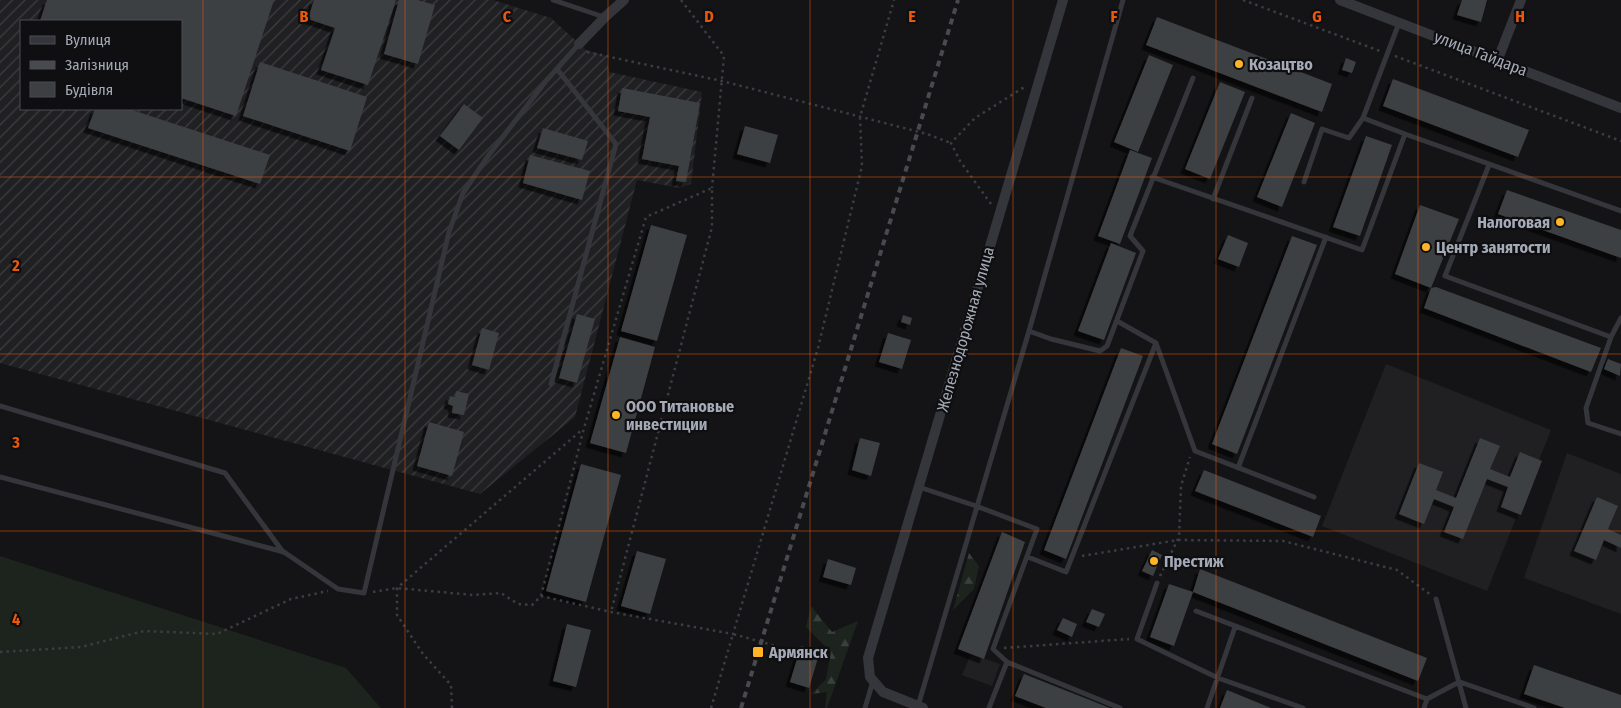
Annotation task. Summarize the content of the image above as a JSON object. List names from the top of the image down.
{
  "streets": {
    "street": ["улица Гайдара", "Железнодорожная улица"]
  },
  "places": {
    "other": [
      "Козацтво",
      "Налоговая",
      "Центр занятости",
      "ООО Титановые инвестиции",
      "Престиж"
    ],
    "transit": ["Армянск"]
  },
  "legend": ["Вулиця", "Залізниця", "Будівля"],
  "grid": {
    "columns": [
      "B",
      "C",
      "D",
      "E",
      "F",
      "G",
      "H"
    ],
    "rows": ["2", "3", "4"]
  }
}
